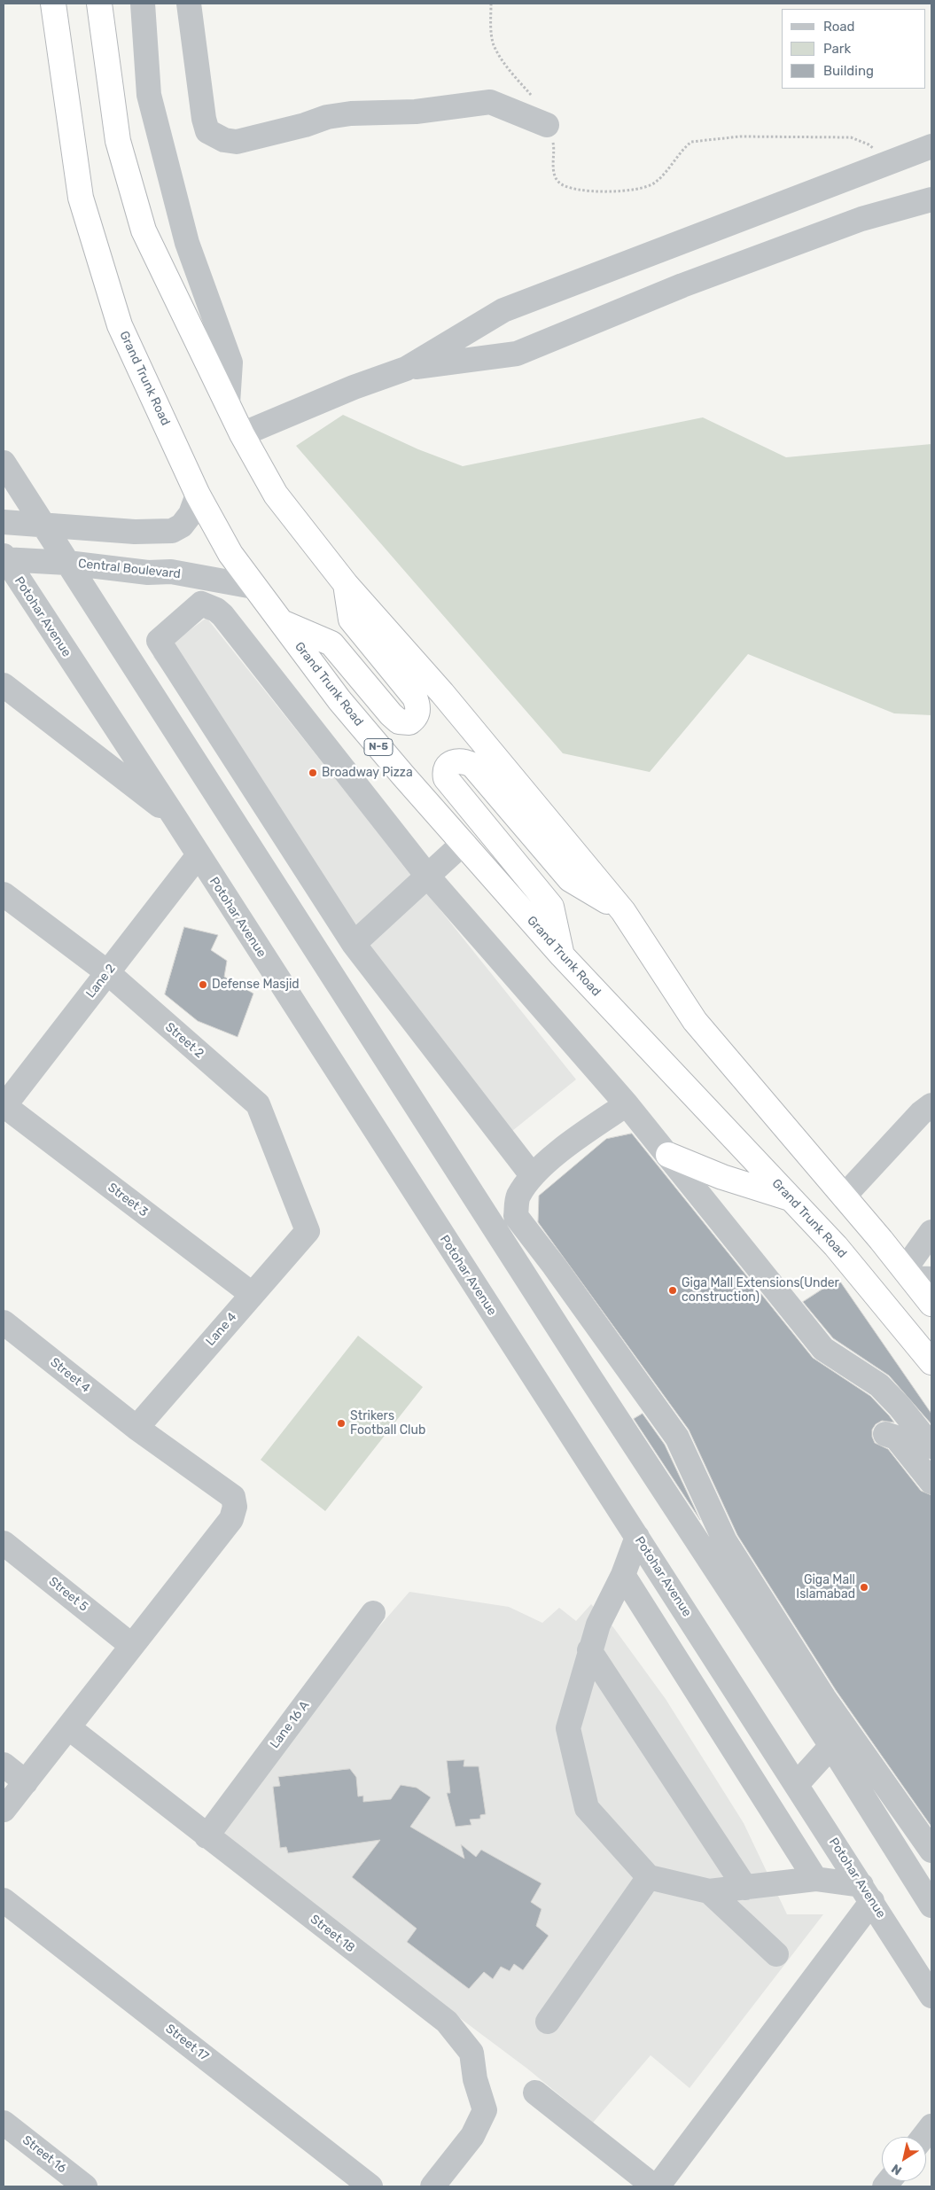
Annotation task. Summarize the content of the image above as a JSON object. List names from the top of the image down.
{
  "streets": {
    "highway": ["Grand Trunk Road", "N-5"],
    "street": [
      "Central Boulevard",
      "Potohar Avenue",
      "Lane 2",
      "Street 2",
      "Street 3",
      "Lane 4",
      "Street 4",
      "Street 5",
      "Lane 16 A",
      "Street 18",
      "Street 17",
      "Street 16"
    ]
  },
  "crossings": [
    ["Grand Trunk Road", "Central Boulevard"],
    ["Central Boulevard", "Potohar Avenue"],
    ["Potohar Avenue", "Lane 2"],
    ["Lane 2", "Street 2"],
    ["Lane 2", "Street 3"],
    ["Street 2", "Lane 4"],
    ["Street 3", "Lane 4"],
    ["Lane 4", "Street 4"],
    ["Street 4", "Street 5"],
    ["Street 4", "Street 18"],
    ["Lane 16 A", "Street 18"]
  ],
  "places": [
    "Broadway Pizza",
    "Defense Masjid",
    "Giga Mall Extensions(Under construction)",
    "Strikers Football Club",
    "Giga Mall Islamabad"
  ],
  "legend": ["Road", "Park", "Building"],
  "north": "bottom left"
}
